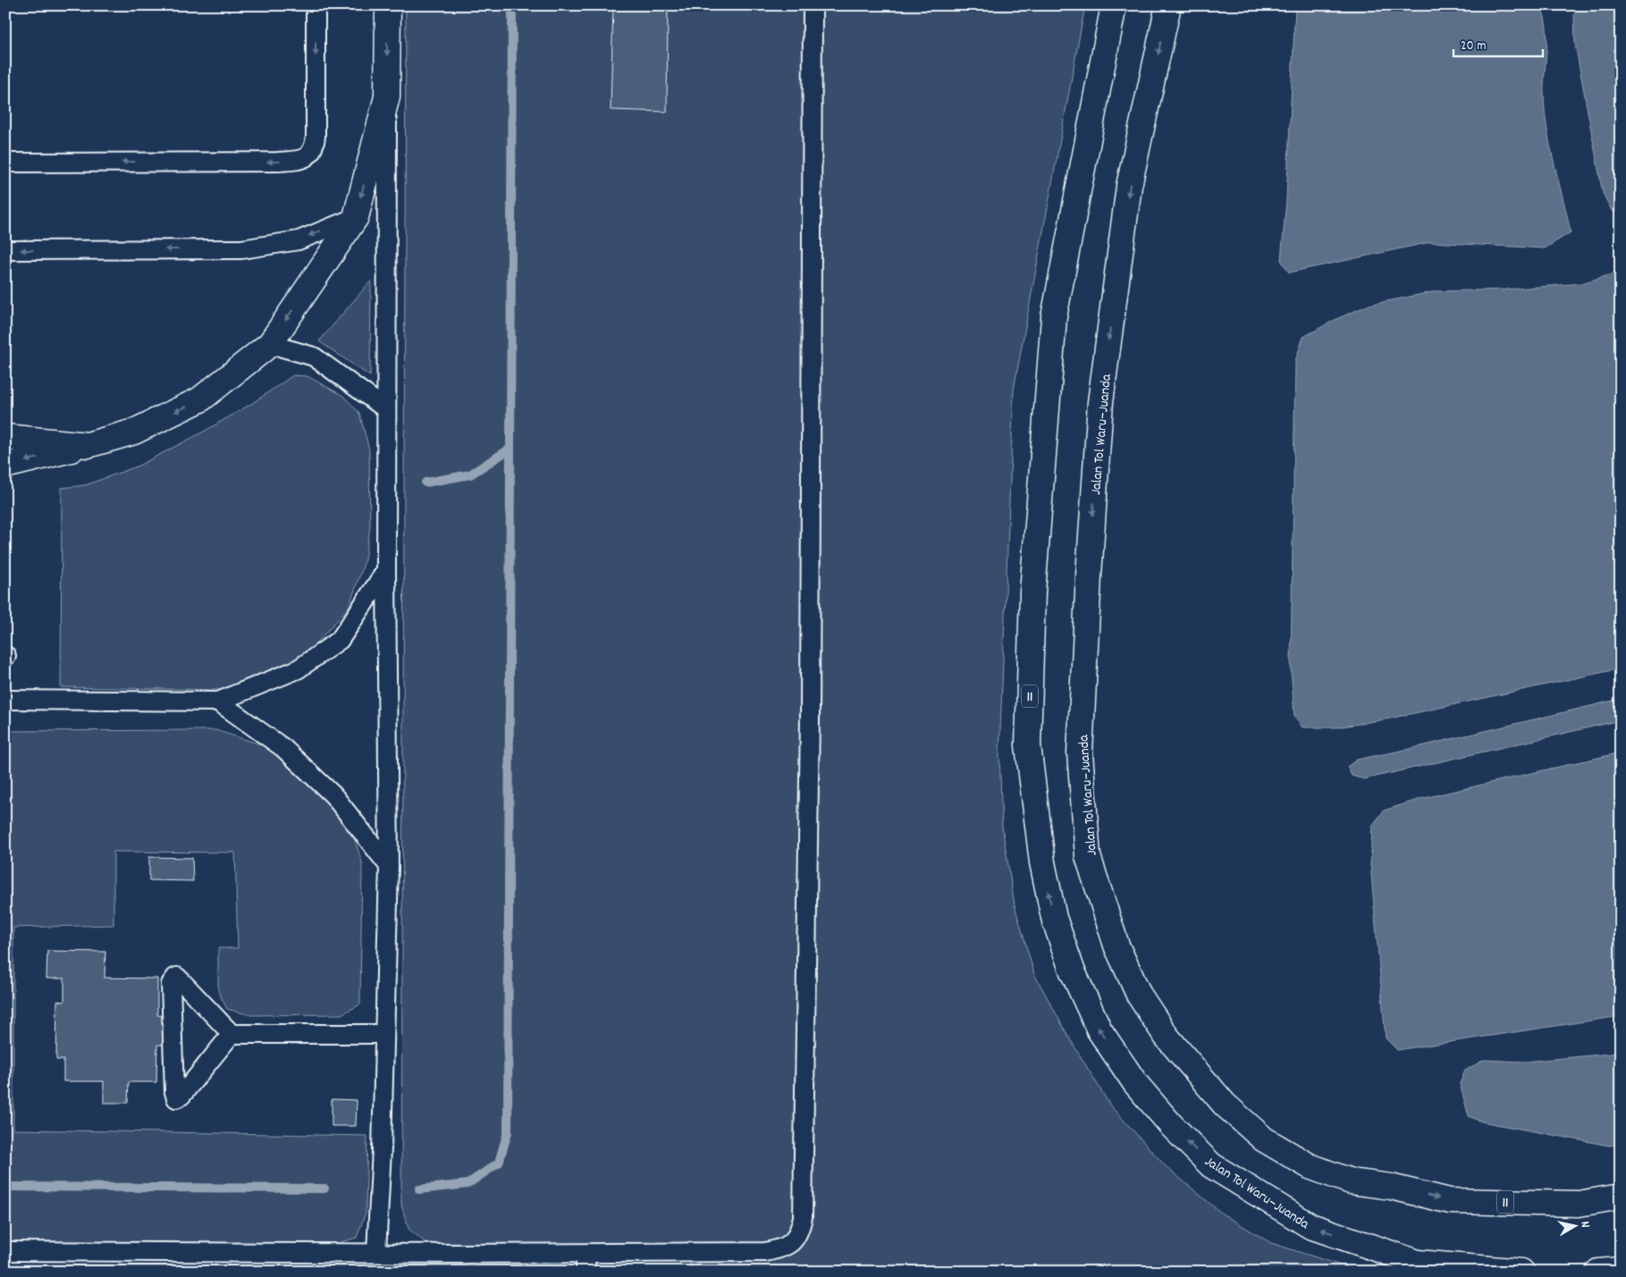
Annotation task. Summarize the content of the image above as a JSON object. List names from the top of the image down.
{
  "streets": {
    "main road": ["Jalan Tol Waru–Juanda", "11"]
  },
  "scale_bar": "20 m",
  "north": "right"
}
